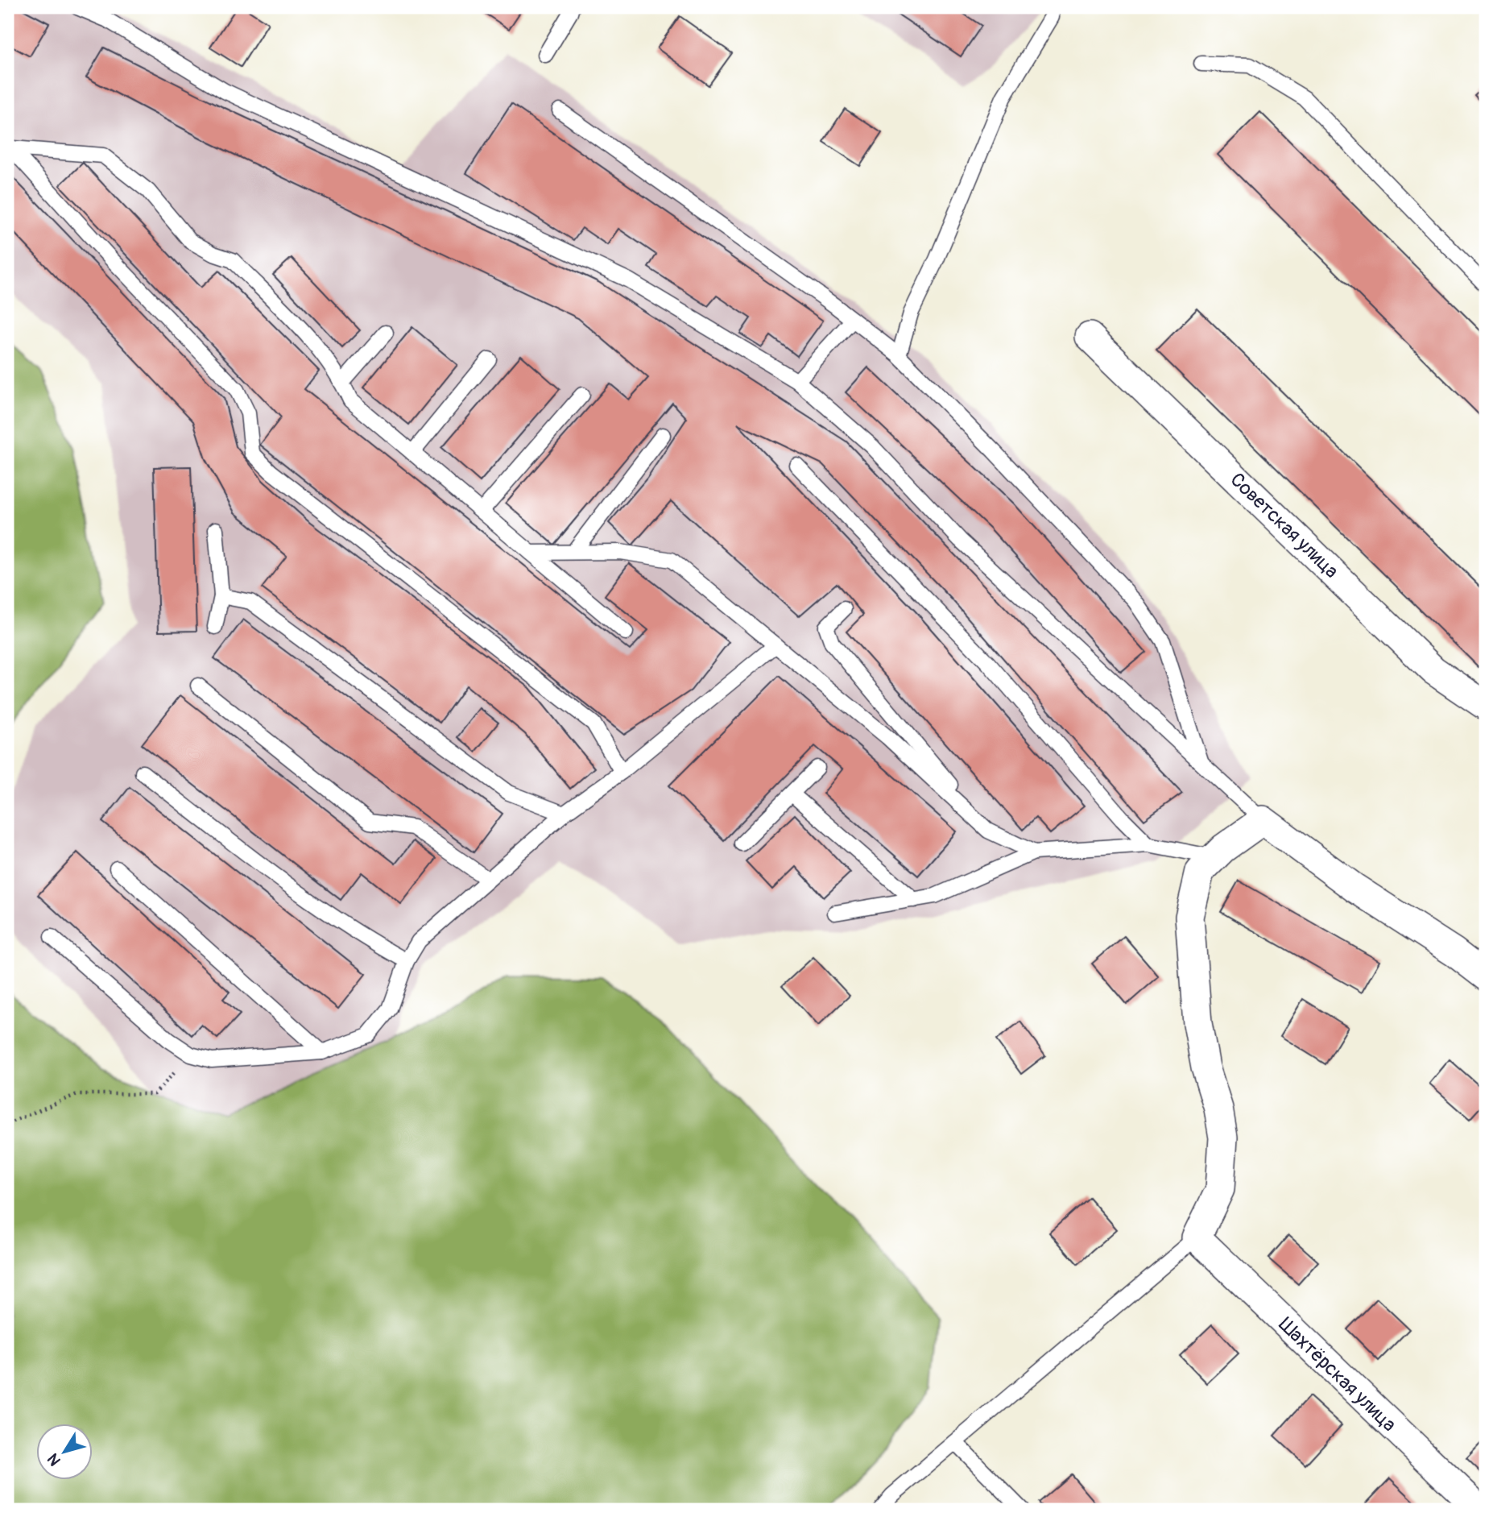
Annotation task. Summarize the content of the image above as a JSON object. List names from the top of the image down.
{
  "streets": {
    "street": ["Советская улица", "Шахтёрская улица"]
  },
  "north": "bottom left"
}
